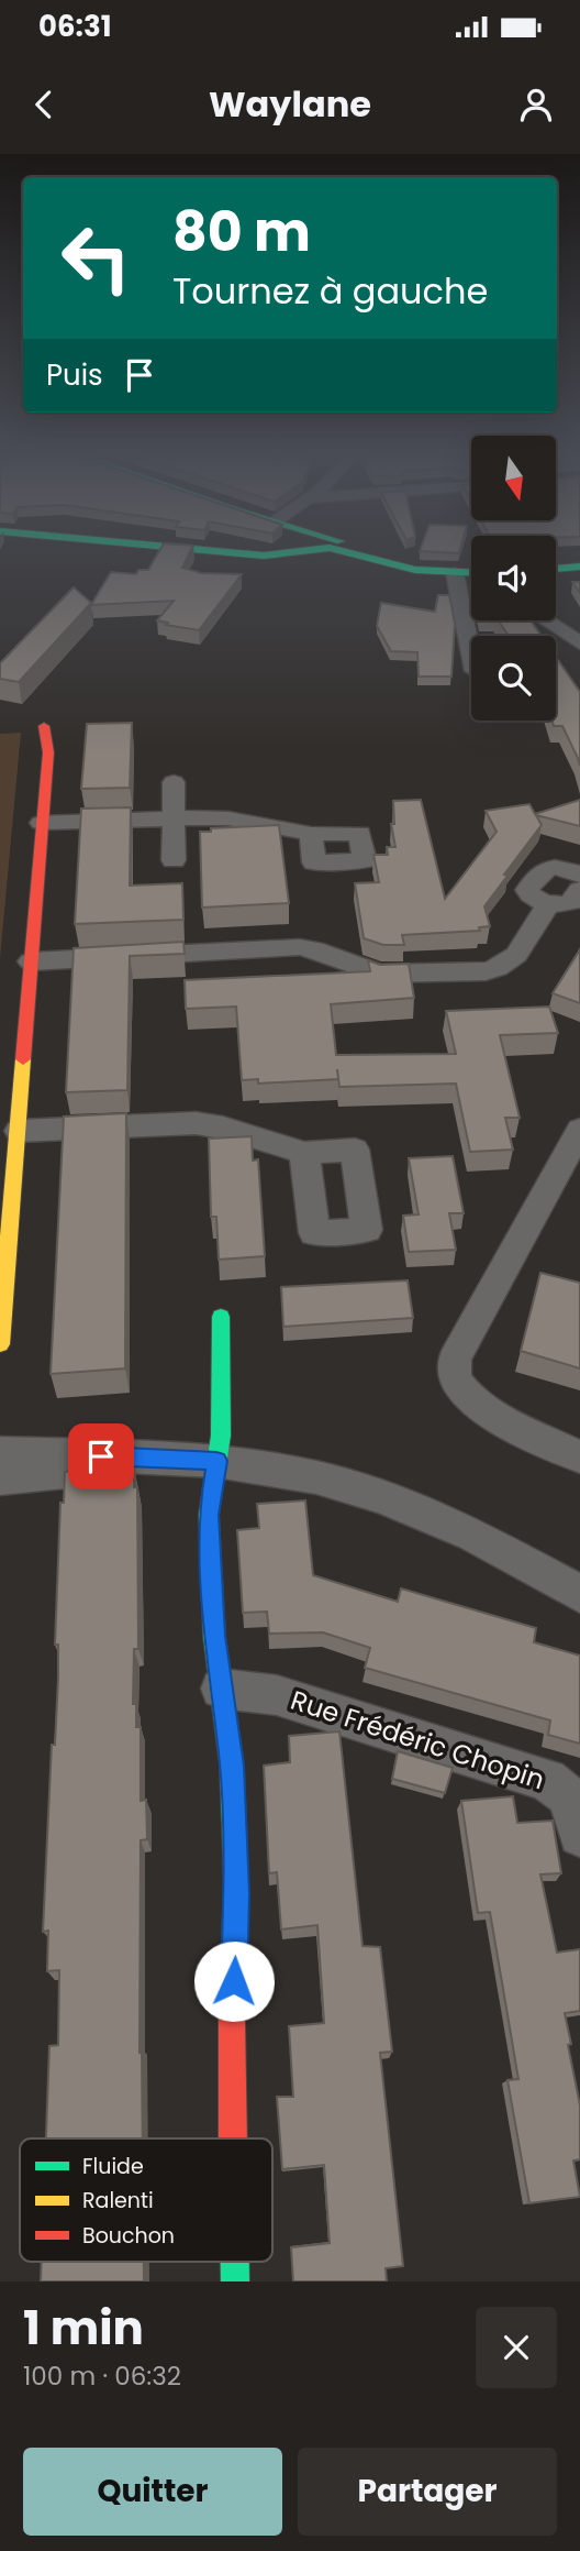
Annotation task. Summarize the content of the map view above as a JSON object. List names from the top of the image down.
{
  "streets": {
    "street": ["Rue Frédéric Chopin"]
  },
  "legend": ["Fluide", "Ralenti", "Bouchon"],
  "north": "bottom",
  "page": {
    "status": "06:31",
    "header": "Waylane",
    "turn": ["80 m", "Tournez à gauche"],
    "then": "Puis",
    "heading": ["1 min", "100 m · 06:32"],
    "buttons": ["Quitter", "Partager"]
  }
}
